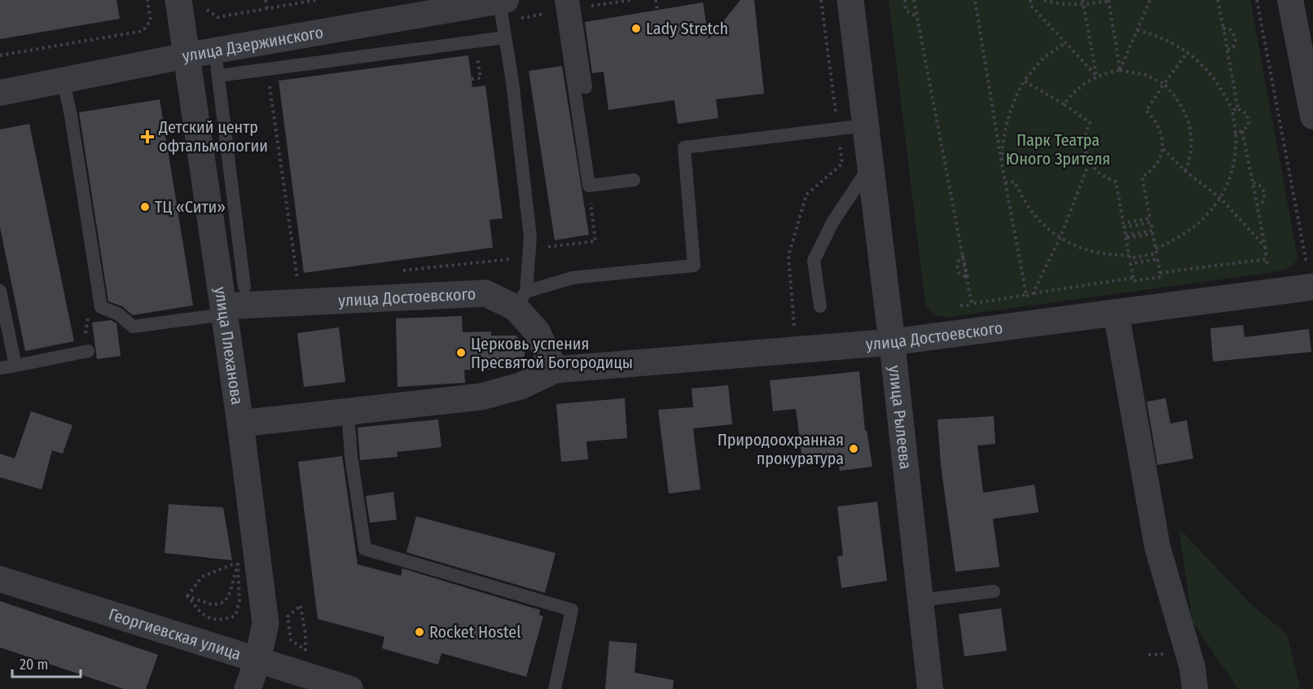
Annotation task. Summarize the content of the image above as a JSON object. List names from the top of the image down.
{
  "streets": {
    "street": [
      "улица Дзержинского",
      "улица Достоевского",
      "улица Плеханова",
      "улица Рылеева",
      "Георгиевская улица"
    ]
  },
  "crossings": [
    ["улица Дзержинского", "улица Плеханова"],
    ["улица Достоевского", "улица Плеханова"],
    ["улица Достоевского", "улица Рылеева"],
    ["улица Плеханова", "Георгиевская улица"]
  ],
  "parks": ["Парк Театра Юного Зрителя"],
  "places": {
    "other": [
      "Lady Stretch",
      "ТЦ «Сити»",
      "Церковь успения Пресвятой Богородицы",
      "Природоохранная прокуратура",
      "Rocket Hostel"
    ],
    "health": ["Детский центр офтальмологии"]
  },
  "scale_bar": "20 m"
}
